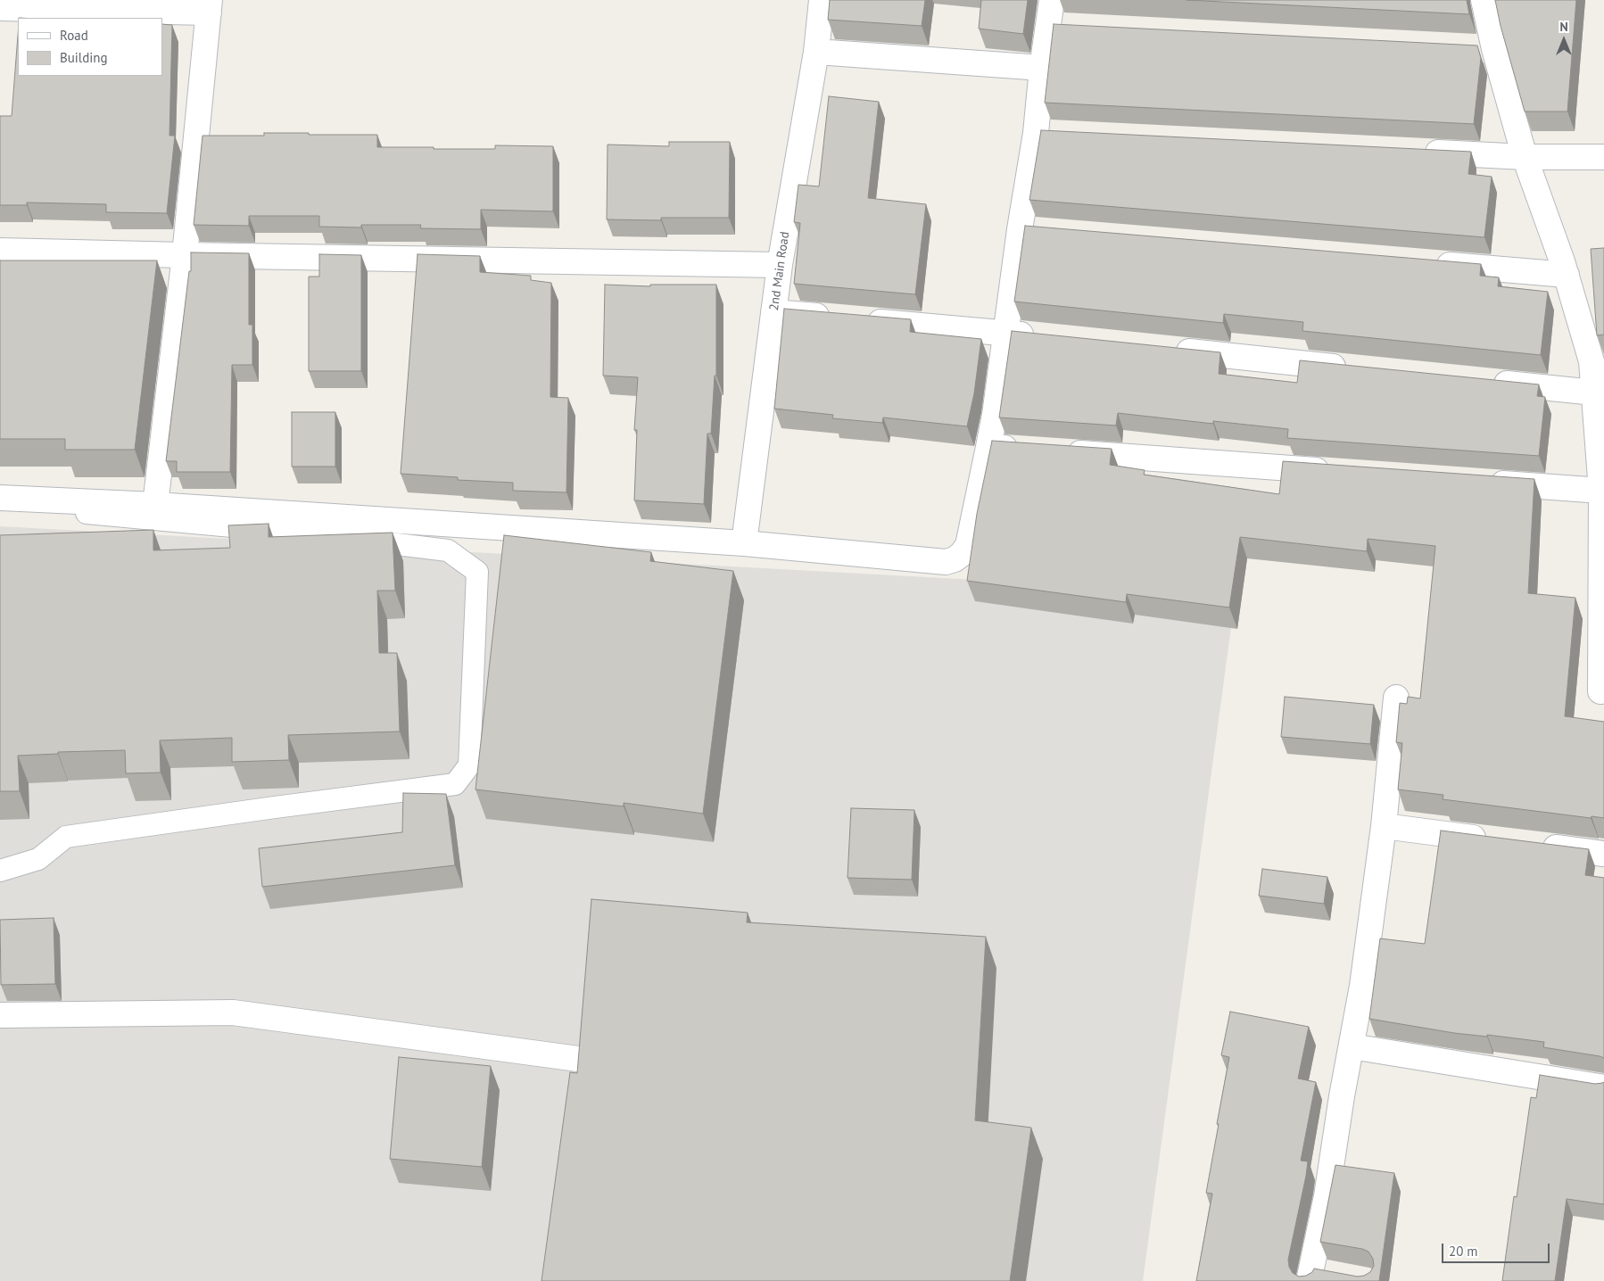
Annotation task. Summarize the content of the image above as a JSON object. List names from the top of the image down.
{
  "streets": {
    "street": ["2nd Main Road"]
  },
  "legend": ["Road", "Building"],
  "scale_bar": "20 m",
  "north": "top"
}
